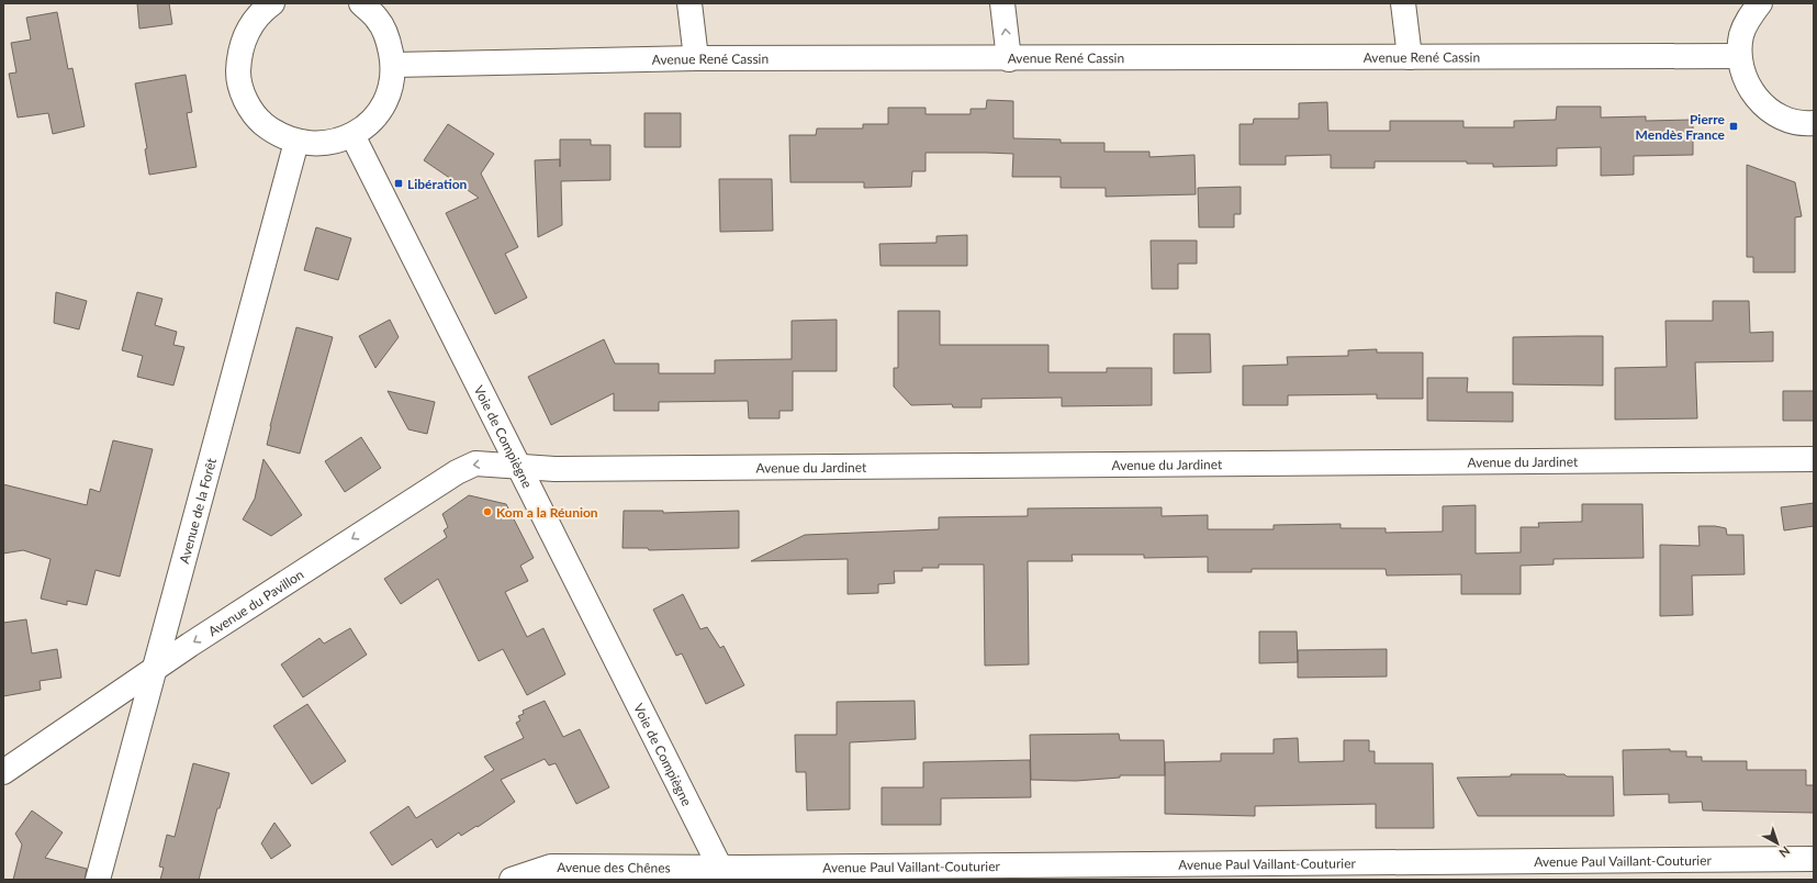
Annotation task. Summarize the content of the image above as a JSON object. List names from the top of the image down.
{
  "streets": {
    "street": [
      "Avenue René Cassin",
      "Voie de Compiègne",
      "Avenue du Jardinet",
      "Avenue de la Forêt",
      "Avenue du Pavillon",
      "Avenue Paul Vaillant-Couturier",
      "Avenue des Chênes"
    ]
  },
  "crossings": [
    ["Voie de Compiègne", "Avenue du Jardinet"],
    ["Voie de Compiègne", "Avenue du Pavillon"],
    ["Voie de Compiègne", "Avenue Paul Vaillant-Couturier"],
    ["Voie de Compiègne", "Avenue des Chênes"],
    ["Avenue du Jardinet", "Avenue du Pavillon"],
    ["Avenue de la Forêt", "Avenue du Pavillon"],
    ["Avenue Paul Vaillant-Couturier", "Avenue des Chênes"]
  ],
  "one_way": ["Avenue du Pavillon"],
  "places": {
    "transit": ["Pierre Mendès France", "Libération"],
    "other": ["Kom a la Réunion"]
  },
  "north": "bottom right"
}
